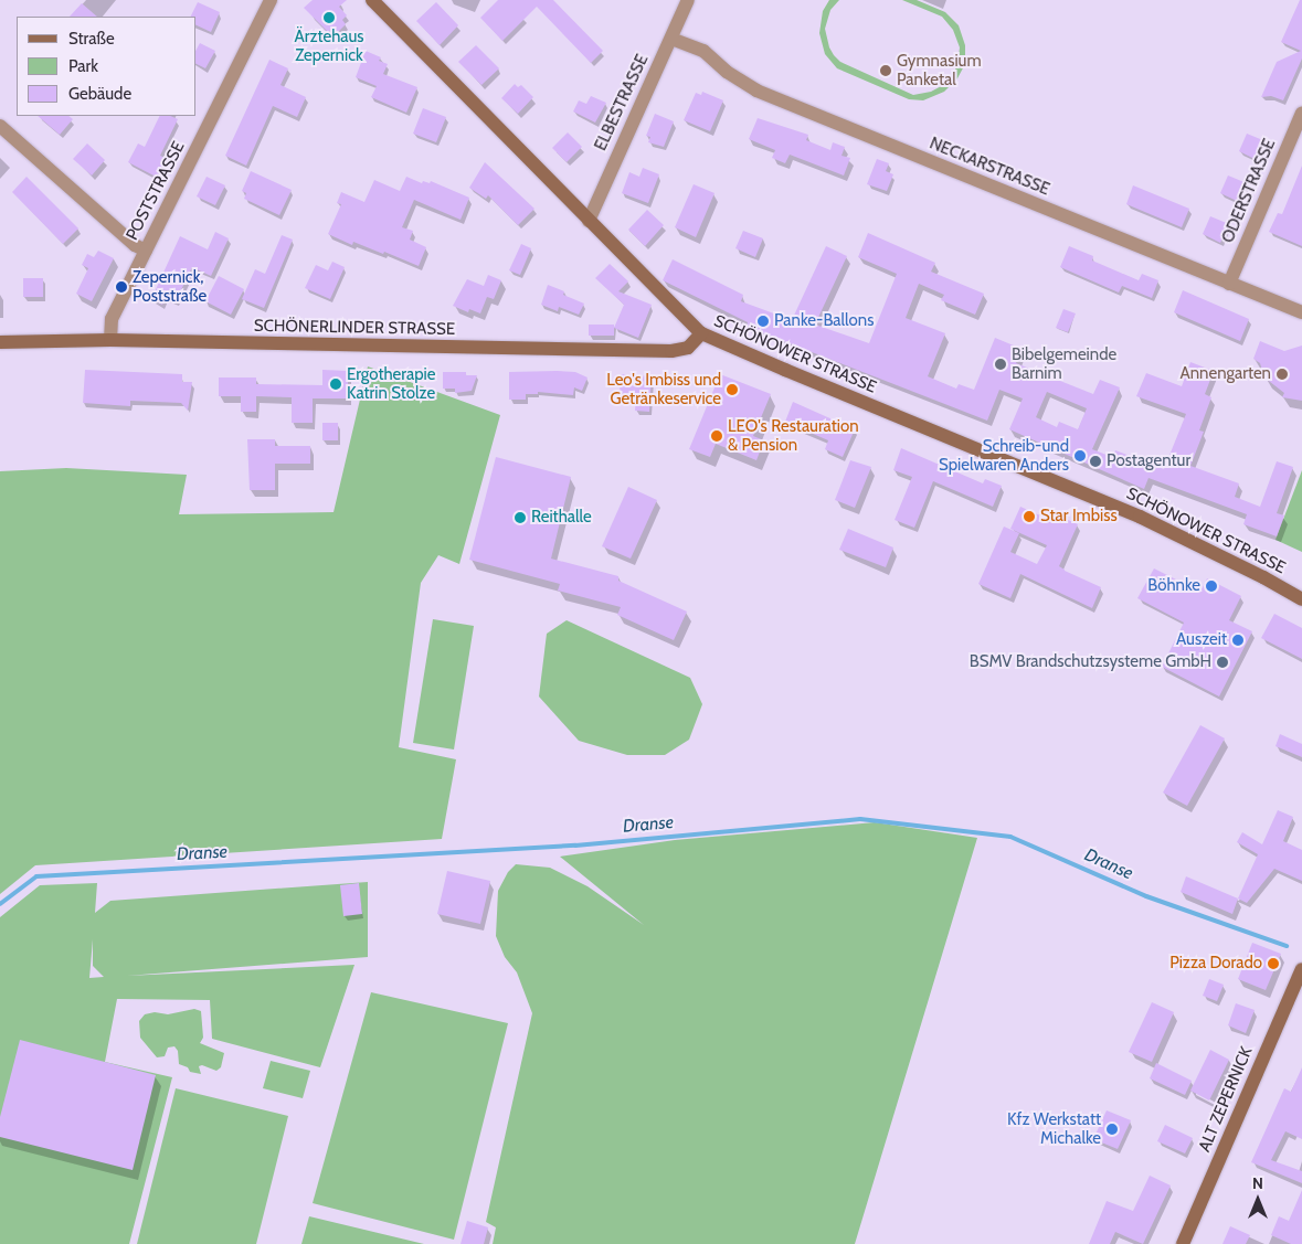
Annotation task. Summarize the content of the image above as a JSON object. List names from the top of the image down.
{
  "streets": {
    "street": [
      "ELBESTRASSE",
      "NECKARSTRASSE",
      "POSTSTRASSE",
      "ODERSTRASSE",
      "SCHÖNERLINDER STRASSE",
      "SCHÖNOWER STRASSE",
      "ALT ZEPERNICK"
    ]
  },
  "crossings": [
    ["ELBESTRASSE", "NECKARSTRASSE"],
    ["ELBESTRASSE", "SCHÖNOWER STRASSE"],
    ["NECKARSTRASSE", "ODERSTRASSE"],
    ["POSTSTRASSE", "SCHÖNERLINDER STRASSE"],
    ["SCHÖNERLINDER STRASSE", "SCHÖNOWER STRASSE"]
  ],
  "water": ["Dranse"],
  "places": [
    "Ärztehaus Zepernick",
    "Gymnasium Panketal",
    "Zepernick, Poststraße",
    "Panke-Ballons",
    "Bibelgemeinde Barnim",
    "Annengarten",
    "Ergotherapie Katrin Stolze",
    "Leo's Imbiss und Getränkeservice",
    "LEO's Restauration & Pension",
    "Schreib-und Spielwaren Anders",
    "Postagentur",
    "Star Imbiss",
    "Reithalle",
    "Böhnke",
    "Auszeit",
    "BSMV Brandschutzsysteme GmbH",
    "Pizza Dorado",
    "Kfz Werkstatt Michalke"
  ],
  "legend": ["Straße", "Park", "Gebäude"],
  "north": "top"
}
